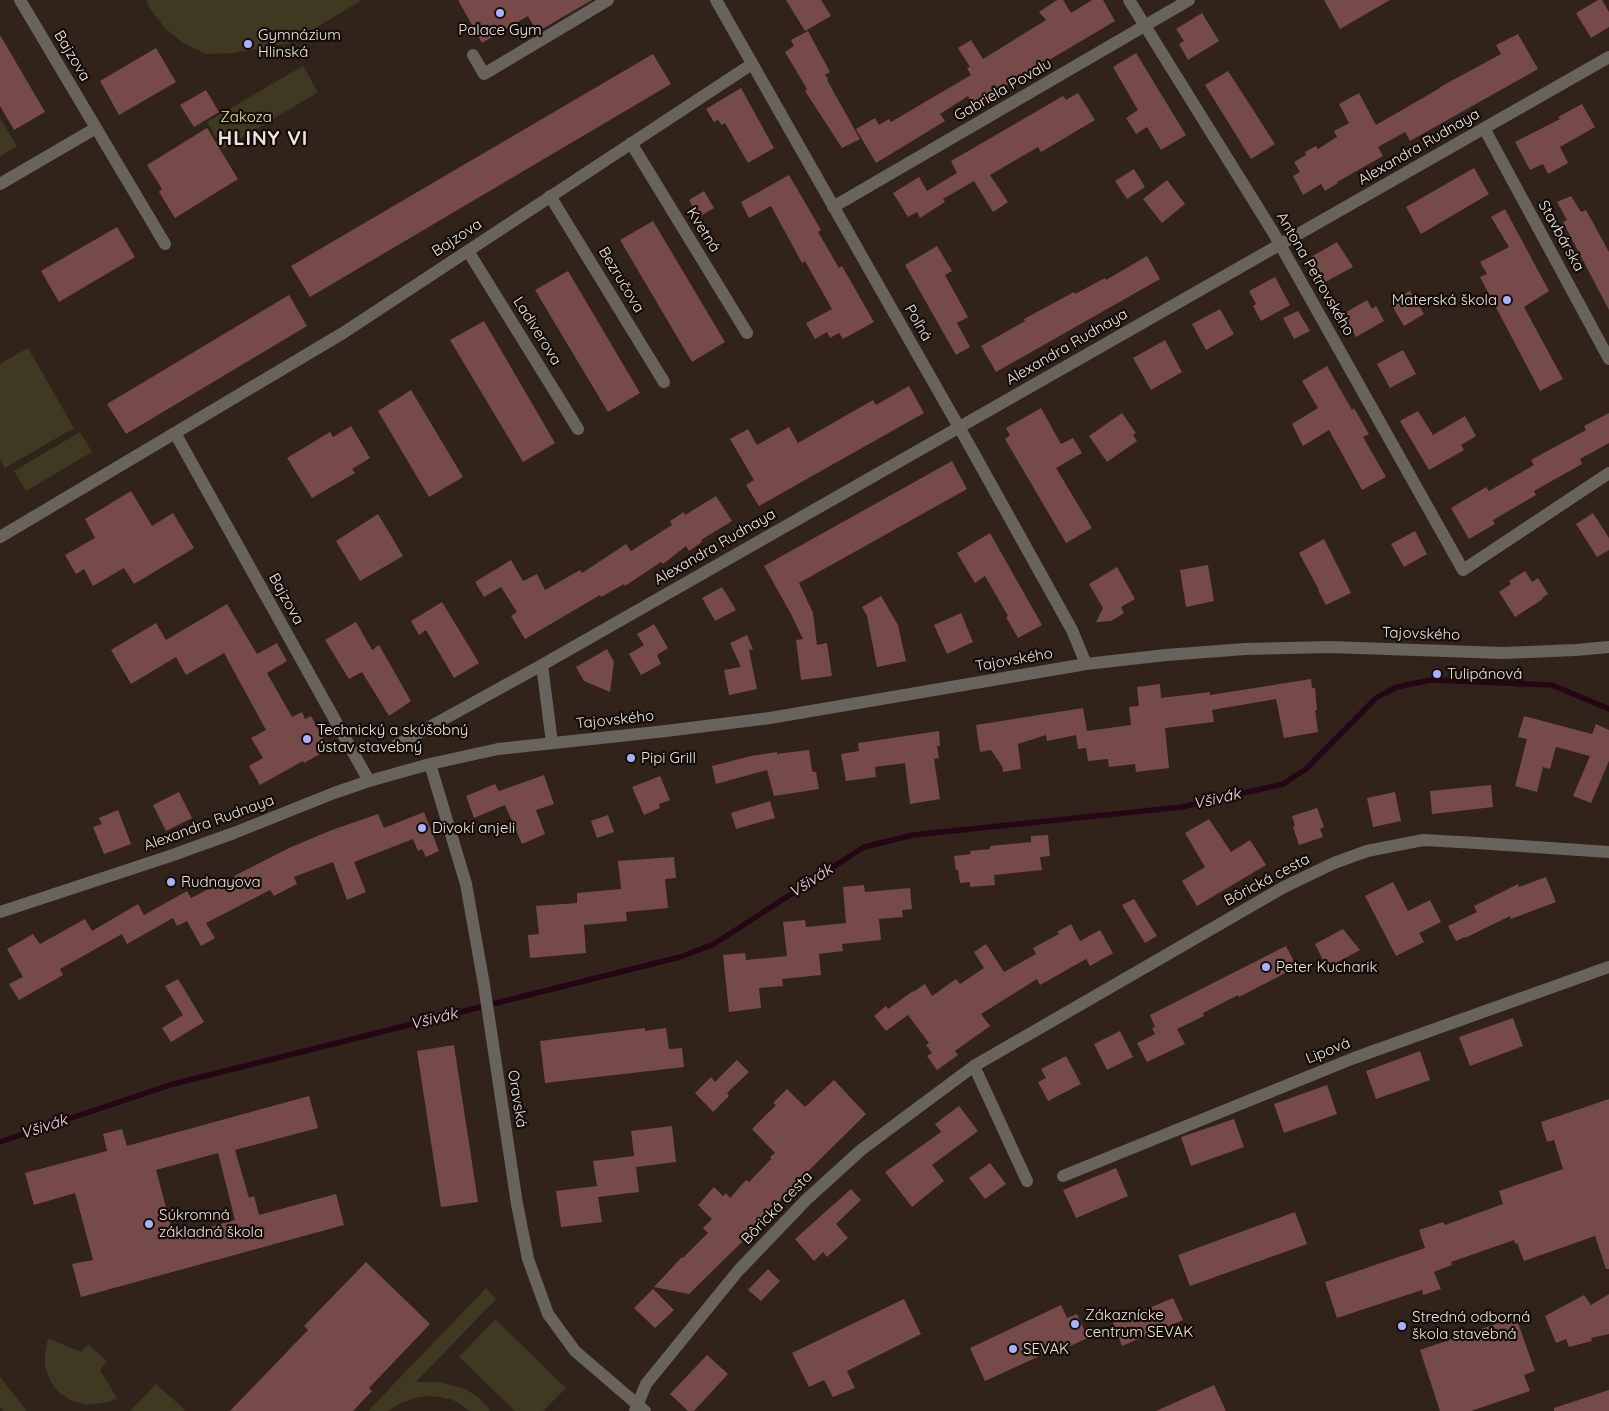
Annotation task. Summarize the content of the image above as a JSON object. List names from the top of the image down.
{
  "streets": {
    "street": [
      "Bajzova",
      "Gabriela Povalu",
      "Alexandra Rudnaya",
      "Kvetná",
      "Stavbárska",
      "Antona Petrovského",
      "Bezručova",
      "Poľná",
      "Ladiverova",
      "Tajovského",
      "Bôrická cesta",
      "Lipová",
      "Oravská"
    ]
  },
  "crossings": [
    ["Bajzova", "Alexandra Rudnaya"],
    ["Bajzova", "Kvetná"],
    ["Bajzova", "Bezručova"],
    ["Bajzova", "Poľná"],
    ["Bajzova", "Ladiverova"],
    ["Gabriela Povalu", "Antona Petrovského"],
    ["Gabriela Povalu", "Poľná"],
    ["Alexandra Rudnaya", "Stavbárska"],
    ["Alexandra Rudnaya", "Antona Petrovského"],
    ["Alexandra Rudnaya", "Poľná"],
    ["Alexandra Rudnaya", "Tajovského"],
    ["Alexandra Rudnaya", "Oravská"],
    ["Poľná", "Tajovského"],
    ["Tajovského", "Oravská"],
    ["Bôrická cesta", "Oravská"]
  ],
  "districts": ["HLINY VI"],
  "water": ["Všivák"],
  "parks": ["Zakoza"],
  "places": [
    "Palace Gym",
    "Gymnázium Hlinská",
    "Materská škola",
    "Tulipánová",
    "Technický a skúšobný ústav stavebný",
    "Pipi Grill",
    "Divokí anjeli",
    "Rudnayova",
    "Peter Kucharik",
    "Súkromná základná škola",
    "Zákaznícke centrum SEVAK",
    "Stredná odborná škola stavebná",
    "SEVAK"
  ]
}
